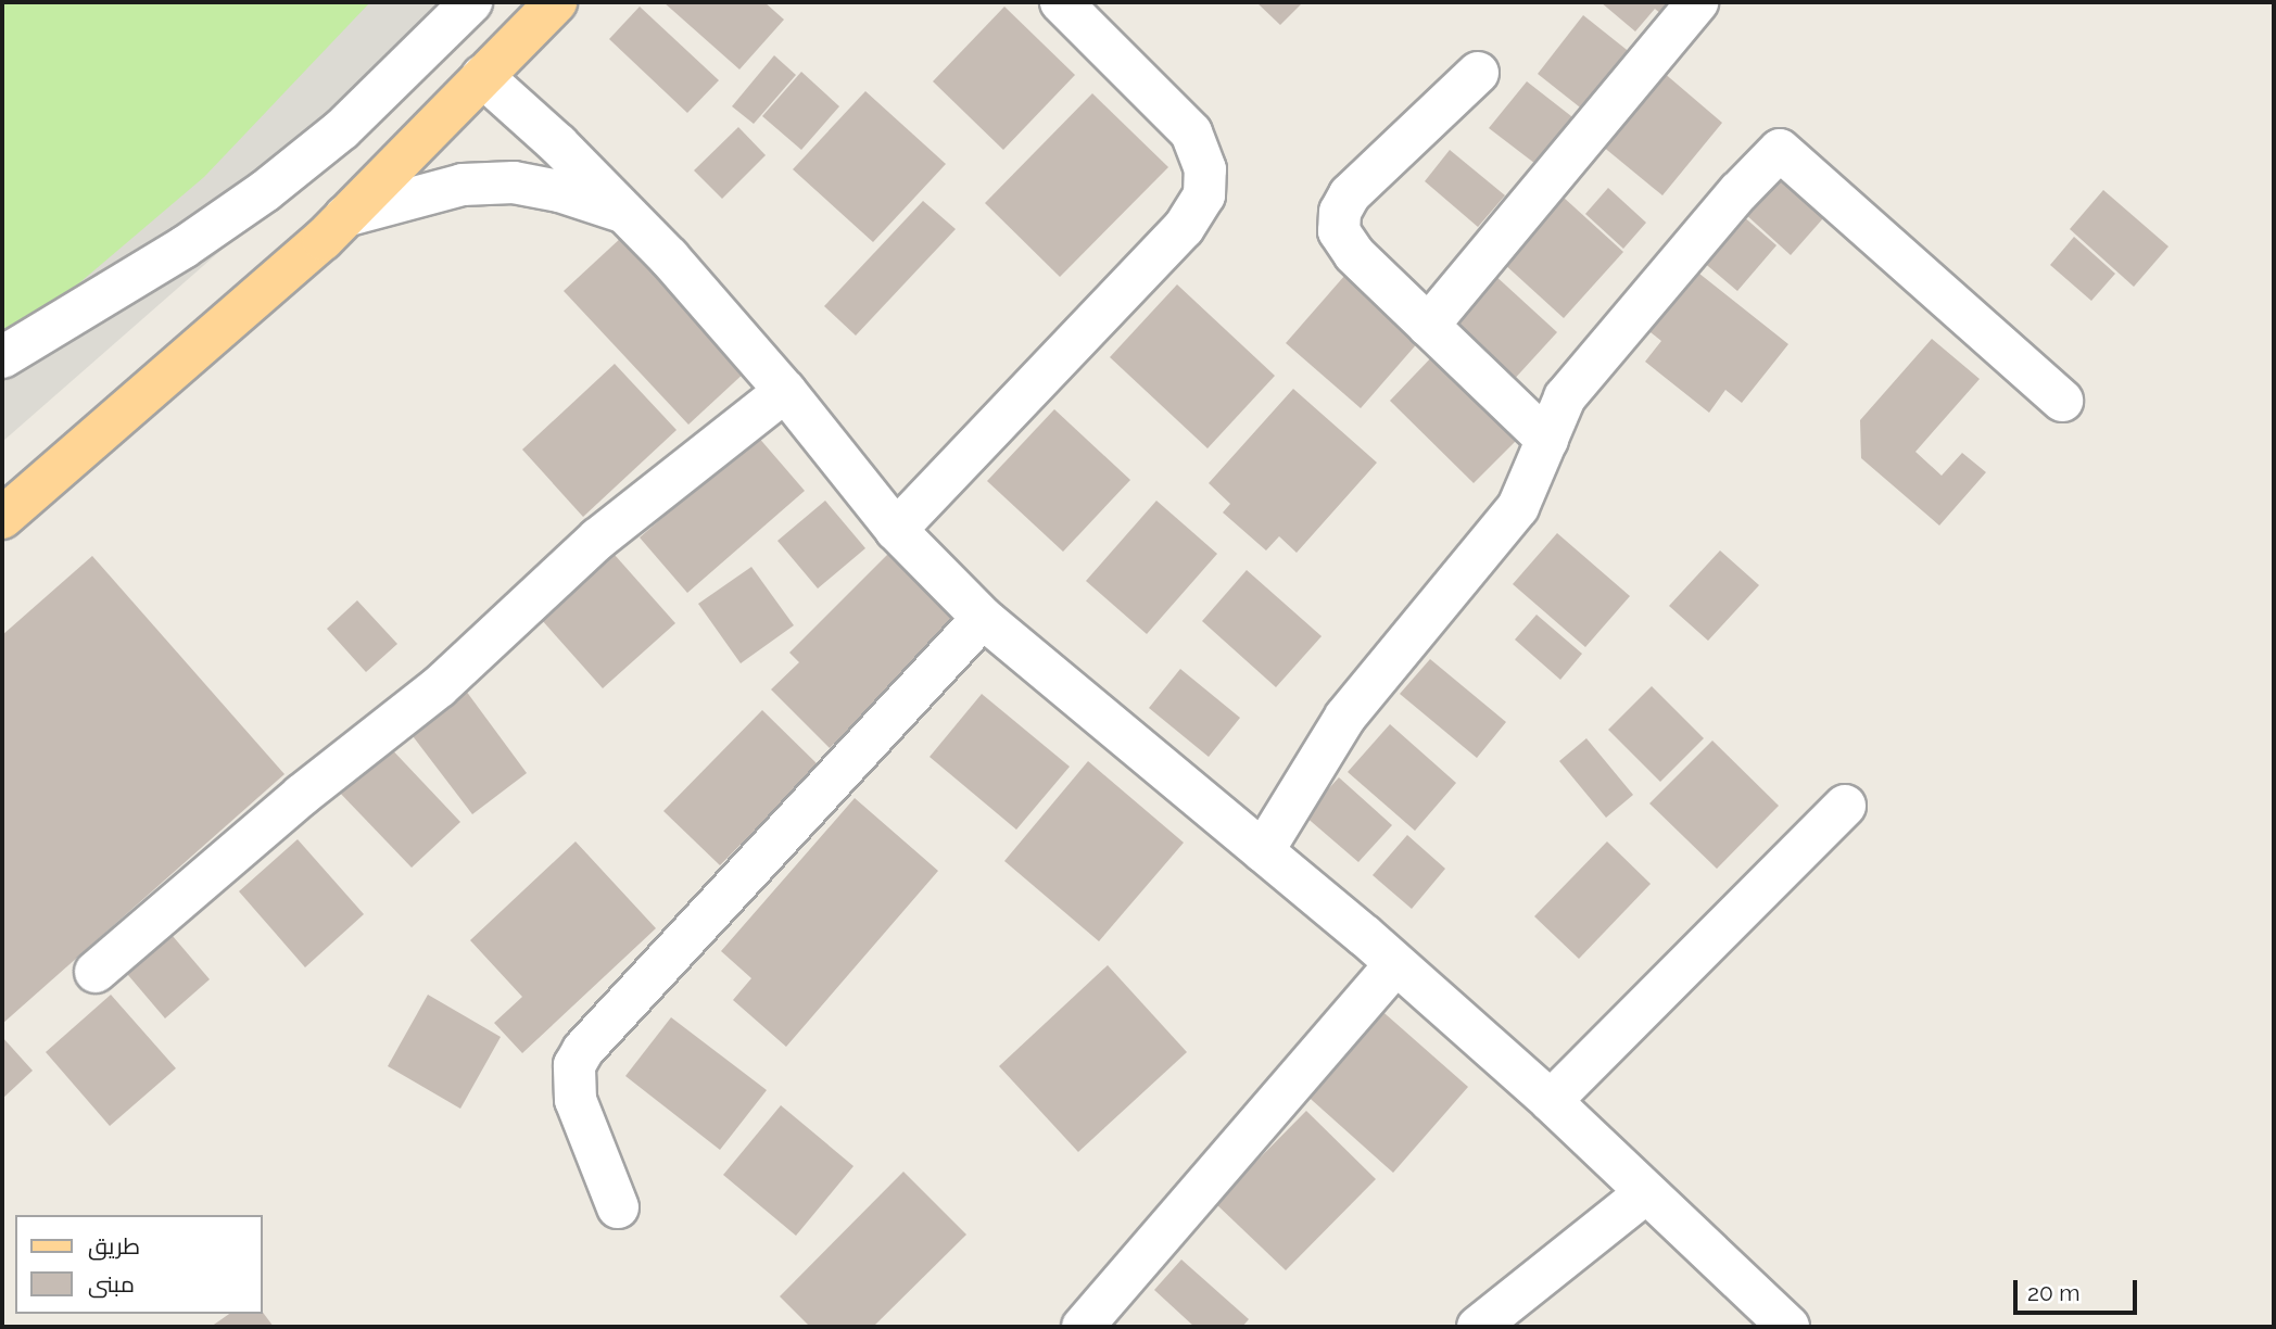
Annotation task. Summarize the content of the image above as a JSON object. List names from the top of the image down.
{
  "legend": ["طريق", "مبنى"],
  "scale_bar": "20 m"
}
